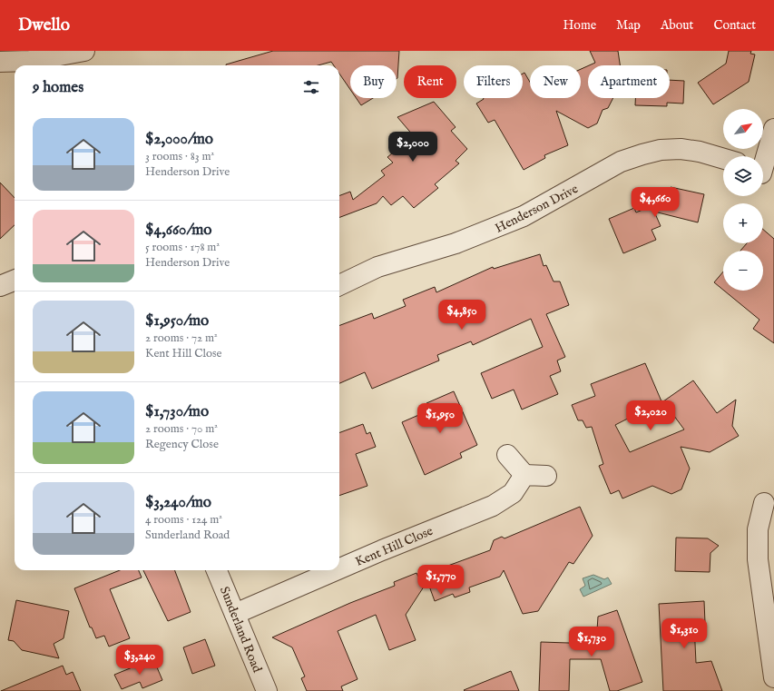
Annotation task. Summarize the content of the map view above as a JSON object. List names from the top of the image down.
{
  "streets": {
    "street": ["Henderson Drive", "Kent Hill Close", "Sunderland Road"]
  },
  "crossings": [
    ["Kent Hill Close", "Sunderland Road"]
  ],
  "north": "top right",
  "page": {
    "header": "Dwello",
    "nav": [
      "Home",
      "Map",
      "About",
      "Contact"
    ],
    "chip": [
      "Buy",
      "Rent",
      "Filters",
      "New",
      "Apartment"
    ],
    "heading": "9 homes",
    "map_buttons": ["+", "−"],
    "list": [
      {
        "name": "$2,000/mo",
        "note": "3 rooms · 83 m² · Henderson Drive"
      },
      {
        "name": "$4,660/mo",
        "note": "5 rooms · 178 m² · Henderson Drive"
      },
      {
        "name": "$1,950/mo",
        "note": "2 rooms · 72 m² · Kent Hill Close"
      },
      {
        "name": "$1,730/mo",
        "note": "2 rooms · 70 m² · Regency Close"
      },
      {
        "name": "$3,240/mo",
        "note": "4 rooms · 124 m² · Sunderland Road"
      }
    ],
    "price": [
      "$2,000",
      "$4,660",
      "$4,850",
      "$2,020",
      "$1,950",
      "$1,770",
      "$1,310",
      "$1,730",
      "$3,240"
    ]
  }
}
